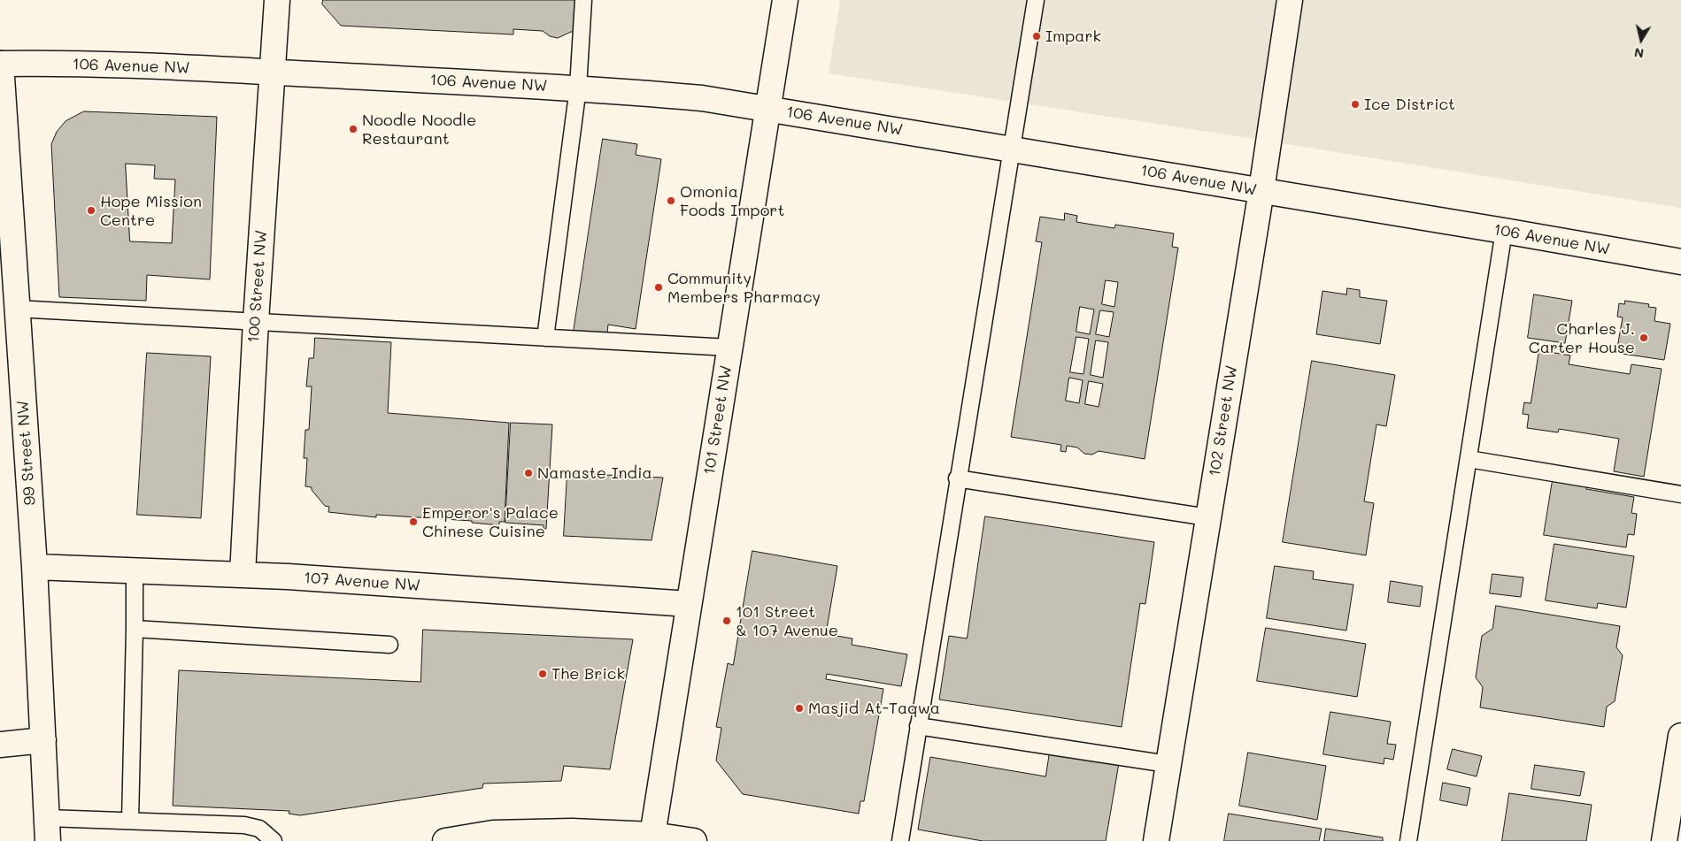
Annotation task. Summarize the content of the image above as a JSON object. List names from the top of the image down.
{
  "streets": {
    "street": [
      "106 Avenue NW",
      "100 Street NW",
      "101 Street NW",
      "102 Street NW",
      "99 Street NW",
      "107 Avenue NW"
    ]
  },
  "crossings": [
    ["106 Avenue NW", "100 Street NW"],
    ["106 Avenue NW", "101 Street NW"],
    ["106 Avenue NW", "102 Street NW"],
    ["106 Avenue NW", "99 Street NW"],
    ["100 Street NW", "107 Avenue NW"],
    ["101 Street NW", "107 Avenue NW"],
    ["99 Street NW", "107 Avenue NW"]
  ],
  "places": [
    "Impark",
    "Ice District",
    "Noodle Noodle Restaurant",
    "Omonia Foods Import",
    "Hope Mission Centre",
    "Community Members Pharmacy",
    "Charles J. Carter House",
    "Namaste India",
    "Emperor's Palace Chinese Cuisine",
    "101 Street & 107 Avenue",
    "The Brick",
    "Masjid At-Taqwa"
  ],
  "north": "bottom"
}
